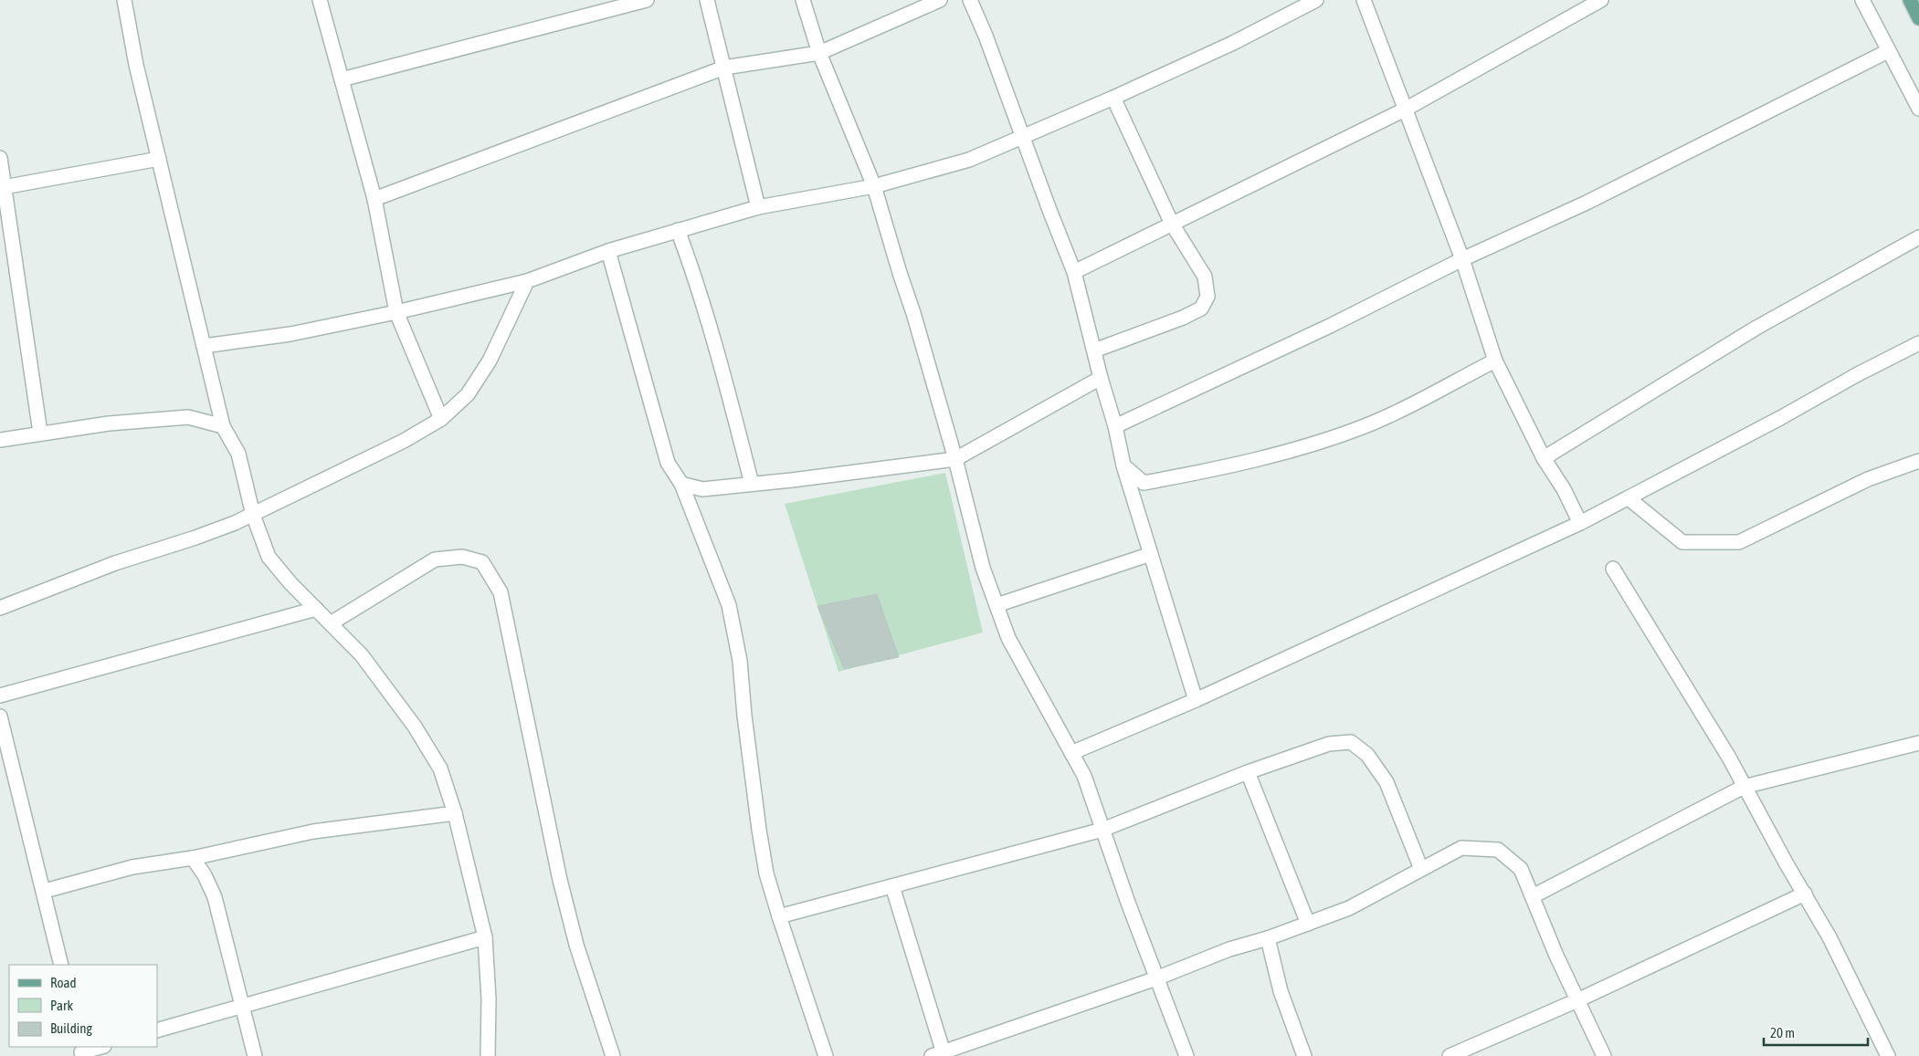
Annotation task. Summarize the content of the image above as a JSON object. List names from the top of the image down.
{
  "legend": ["Road", "Park", "Building"],
  "scale_bar": "20 m"
}
